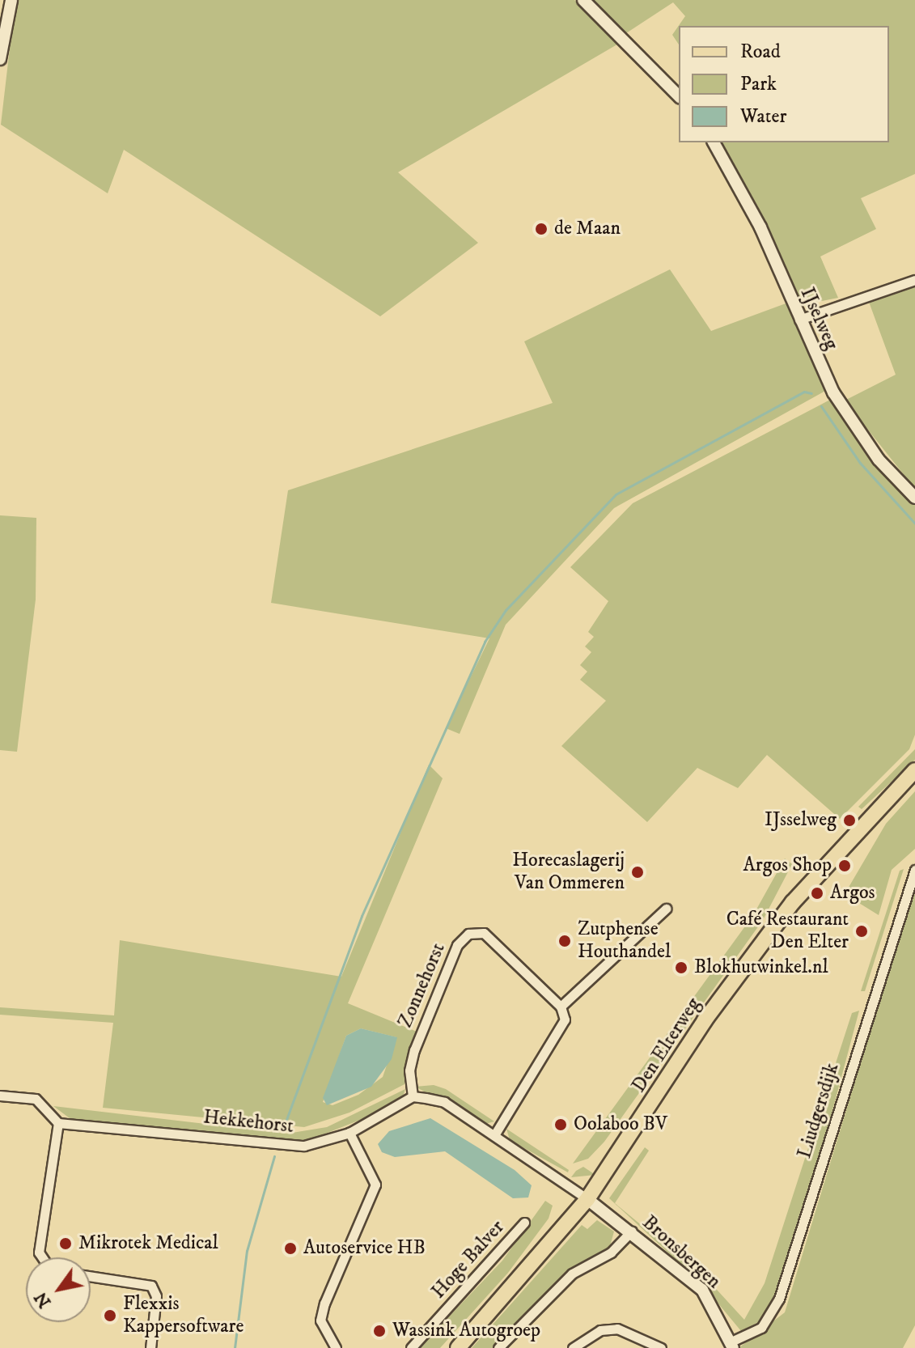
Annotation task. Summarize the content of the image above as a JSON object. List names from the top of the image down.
{
  "streets": {
    "main road": ["Den Elterweg"],
    "street": [
      "IJselweg",
      "Zonnehorst",
      "Liudgersdijk",
      "Hekkehorst",
      "Bronsbergen",
      "Hoge Balver"
    ]
  },
  "crossings": [
    ["Zonnehorst", "Hekkehorst"],
    ["Den Elterweg", "Bronsbergen"],
    ["Liudgersdijk", "Bronsbergen"]
  ],
  "places": [
    "de Maan",
    "IJsselweg",
    "Argos Shop",
    "Horecaslagerij Van Ommeren",
    "Argos",
    "Café Restaurant Den Elter",
    "Zutphense Houthandel",
    "Blokhutwinkel.nl",
    "Oolaboo BV",
    "Mikrotek Medical",
    "Autoservice HB",
    "Flexxis Kappersoftware",
    "Wassink Autogroep"
  ],
  "legend": ["Road", "Park", "Water"],
  "north": "bottom left"
}
